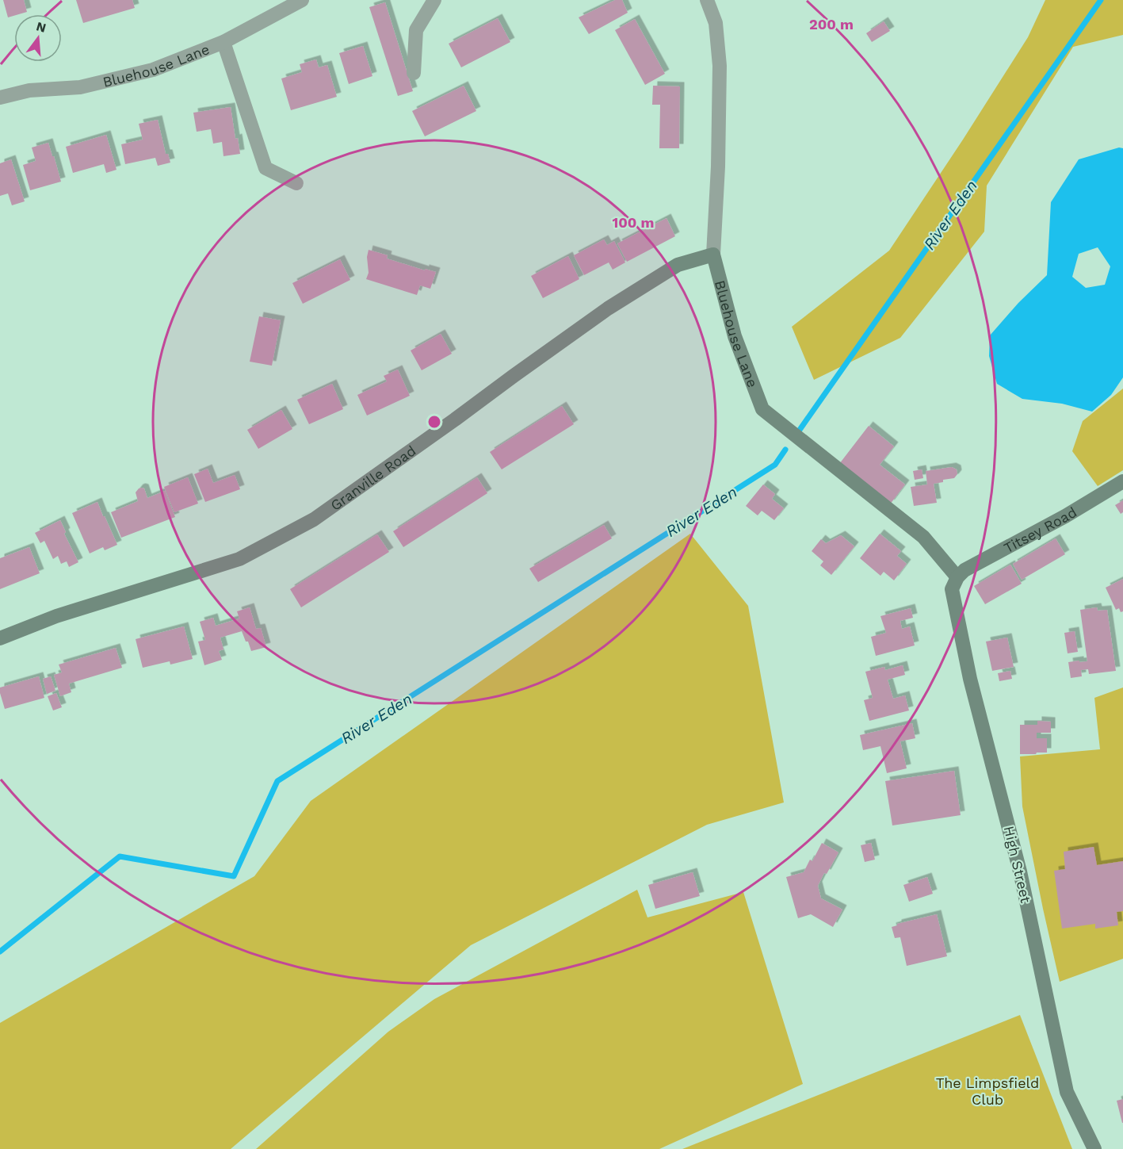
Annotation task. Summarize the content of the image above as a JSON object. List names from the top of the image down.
{
  "streets": {
    "street": [
      "Bluehouse Lane",
      "Granville Road",
      "Titsey Road",
      "High Street"
    ]
  },
  "crossings": [
    ["Bluehouse Lane", "Granville Road"],
    ["Bluehouse Lane", "Titsey Road"],
    ["Bluehouse Lane", "High Street"],
    ["Titsey Road", "High Street"]
  ],
  "water": ["River Eden"],
  "parks": ["The Limpsfield Club"],
  "north": "top",
  "rings": ["200 m", "100 m"]
}
